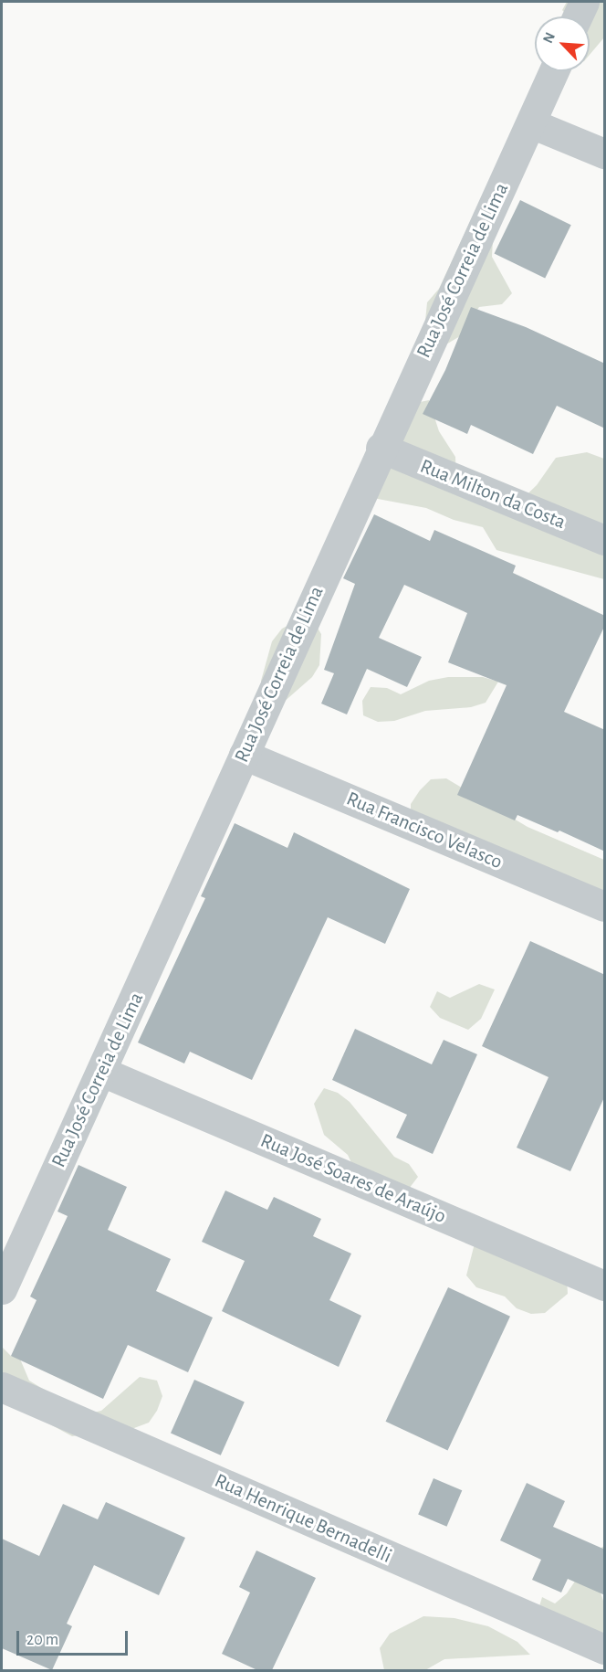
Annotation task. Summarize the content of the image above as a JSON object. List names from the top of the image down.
{
  "streets": {
    "street": [
      "Rua José Correia de Lima",
      "Rua Milton da Costa",
      "Rua Francisco Velasco",
      "Rua José Soares de Araújo",
      "Rua Henrique Bernadelli"
    ]
  },
  "crossings": [
    ["Rua José Correia de Lima", "Rua Milton da Costa"],
    ["Rua José Correia de Lima", "Rua Francisco Velasco"],
    ["Rua José Correia de Lima", "Rua José Soares de Araújo"]
  ],
  "scale_bar": "20 m",
  "north": "top left"
}
